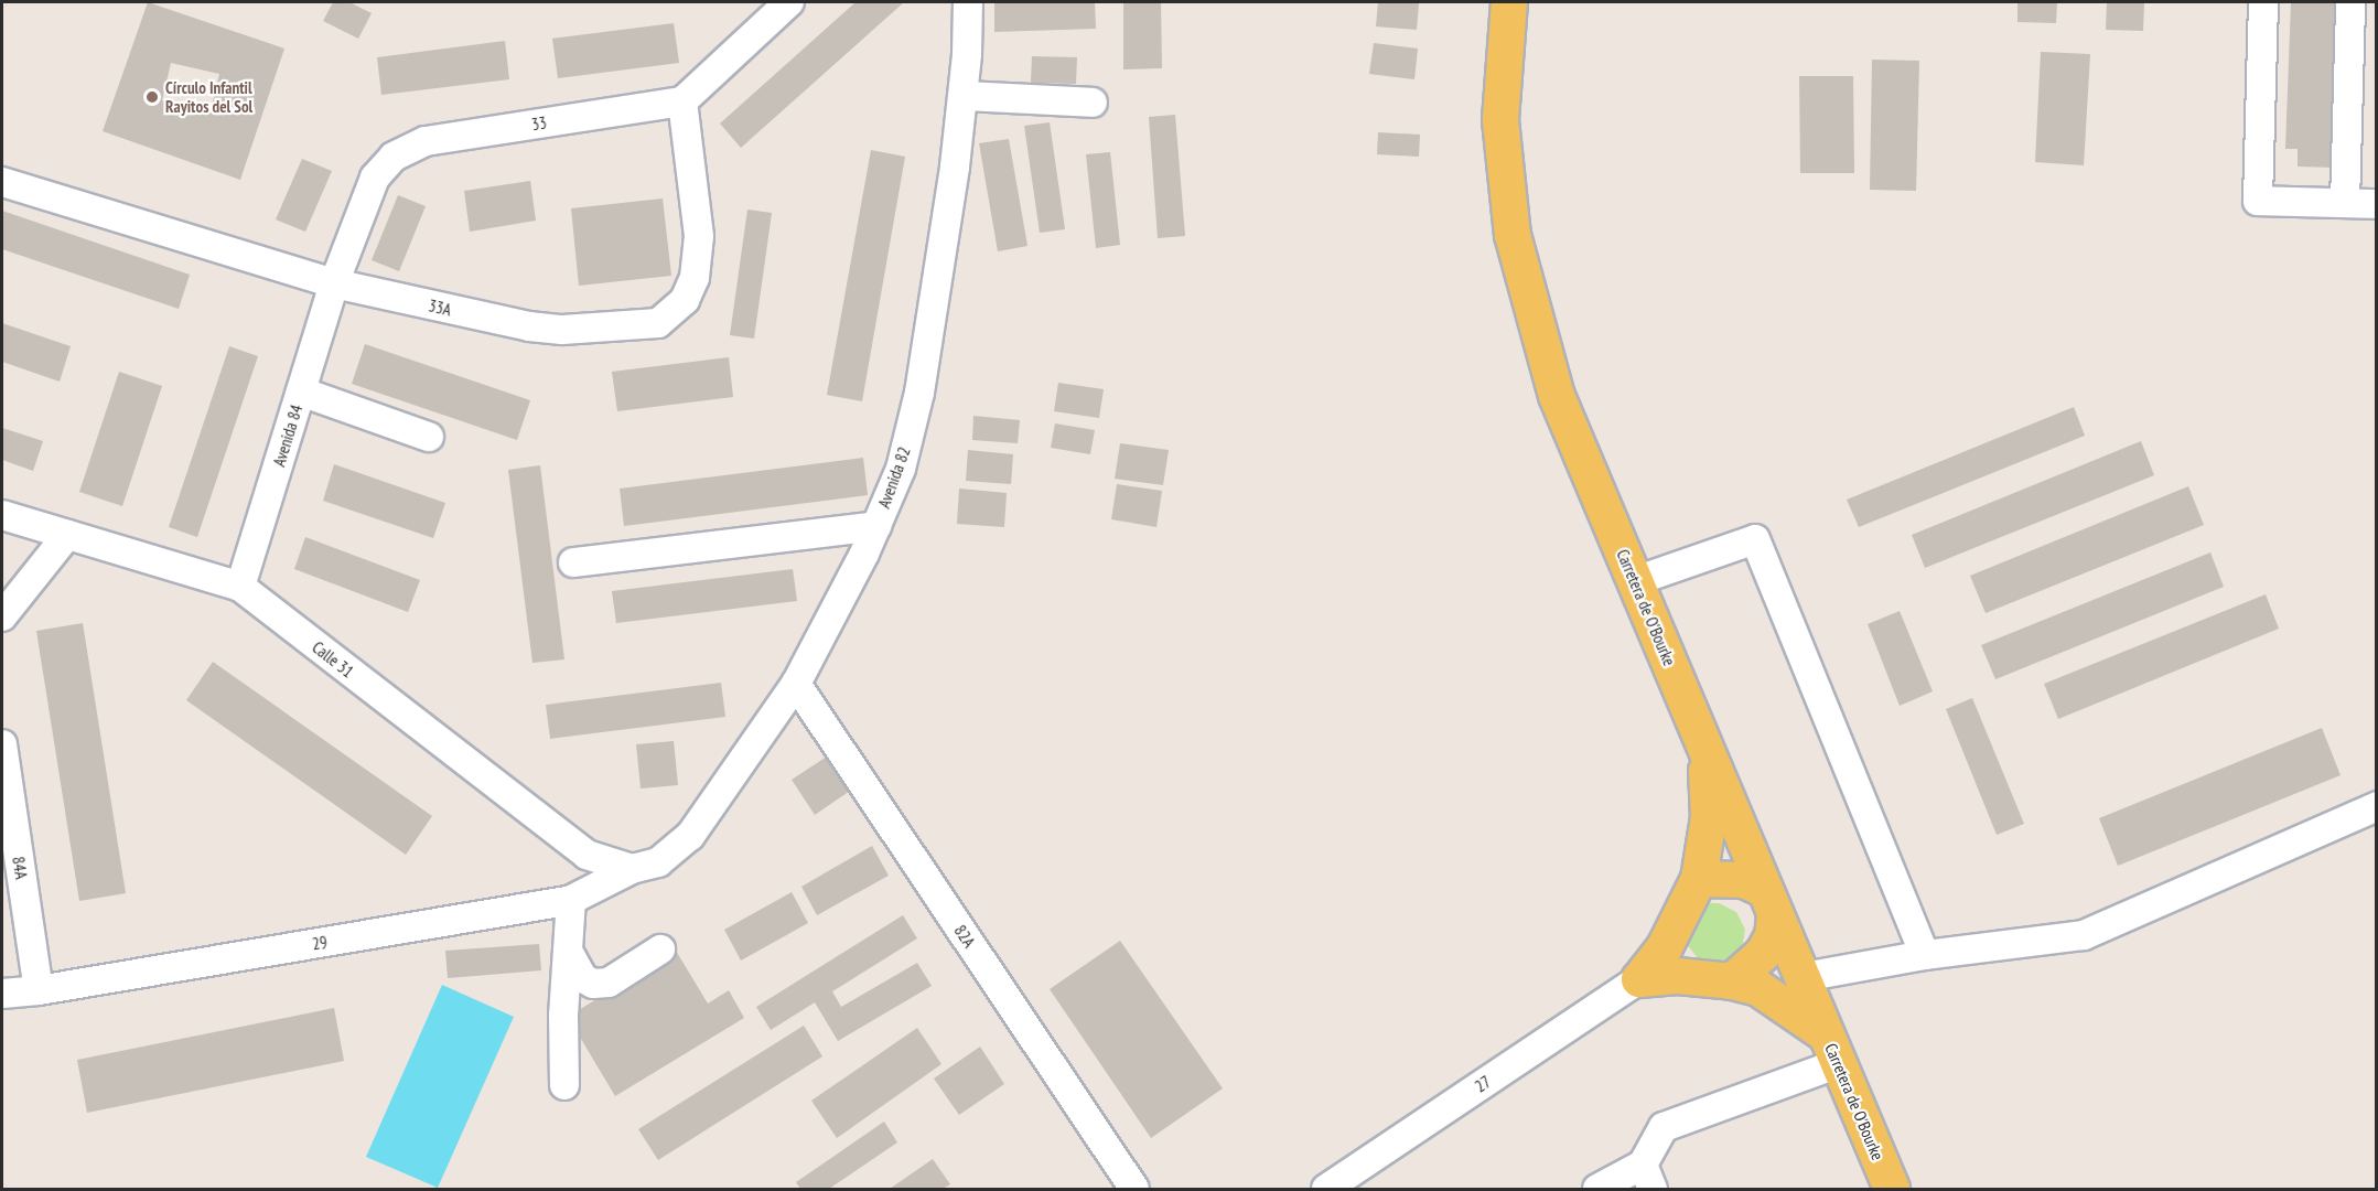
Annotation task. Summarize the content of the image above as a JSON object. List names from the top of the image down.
{
  "streets": {
    "main road": ["Carretera de O'Bourke"],
    "street": [
      "33",
      "33A",
      "Avenida 84",
      "Avenida 82",
      "Calle 31",
      "84A",
      "82A",
      "29",
      "27"
    ]
  },
  "crossings": [
    ["33", "33A"],
    ["33", "Avenida 84"],
    ["33A", "Avenida 84"],
    ["Avenida 84", "Calle 31"],
    ["Avenida 82", "Calle 31"],
    ["Avenida 82", "82A"],
    ["Avenida 82", "29"],
    ["Calle 31", "29"],
    ["84A", "29"]
  ],
  "places": ["Círculo Infantil Rayitos del Sol"]
}
